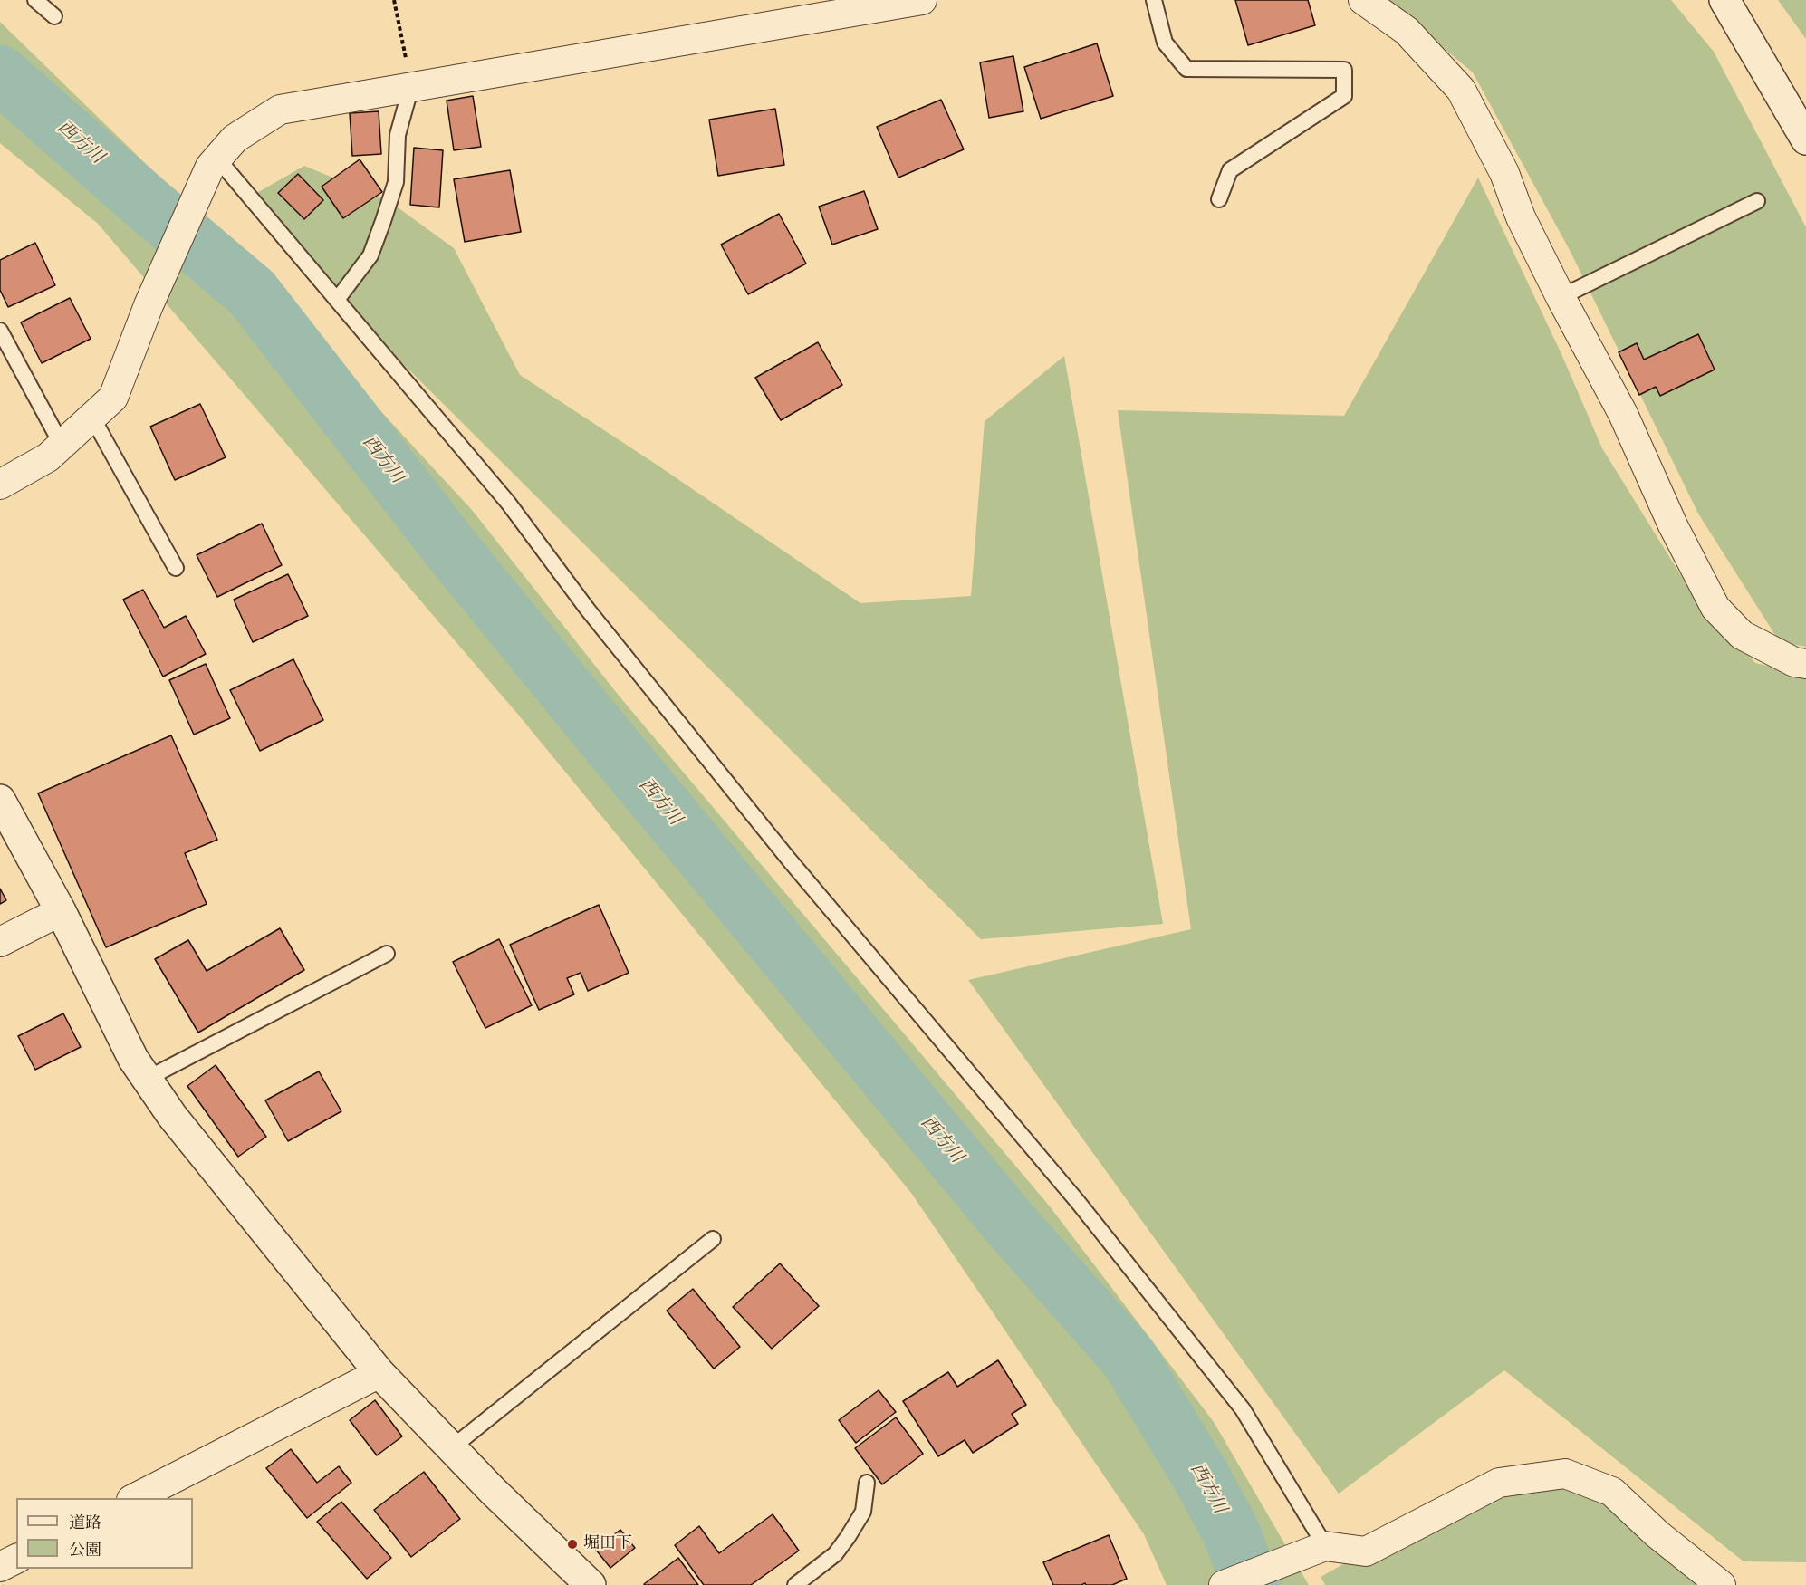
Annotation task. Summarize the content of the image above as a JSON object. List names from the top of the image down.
{
  "water": ["西方川"],
  "places": ["堀田下"],
  "legend": ["道路", "公園"]
}
